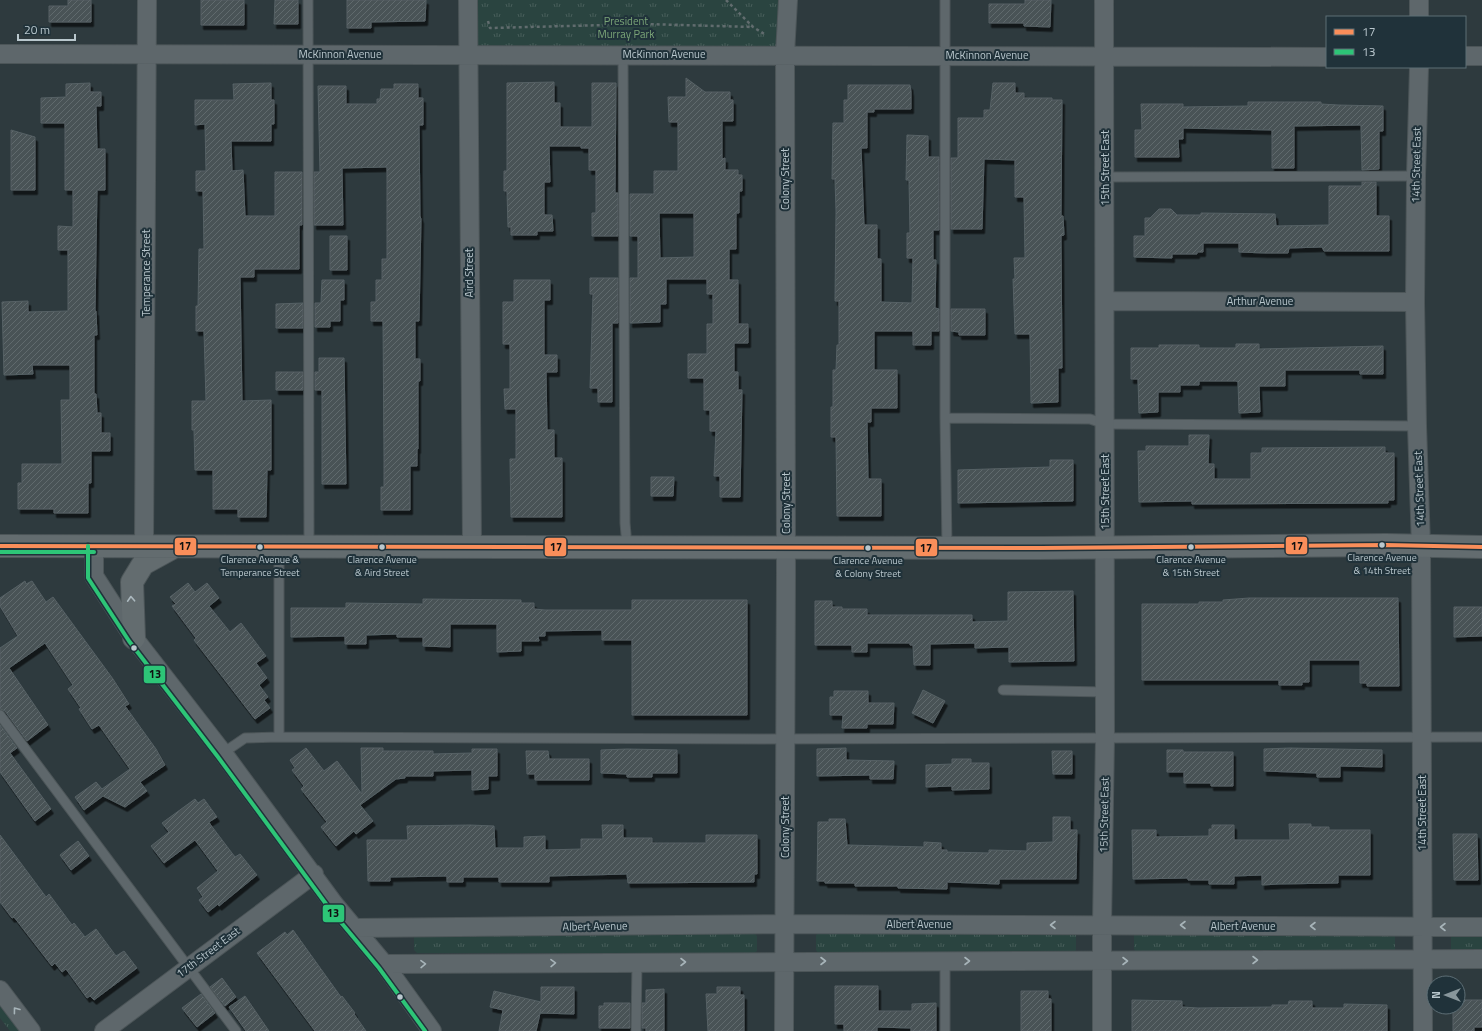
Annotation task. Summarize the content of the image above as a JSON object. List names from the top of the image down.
{
  "streets": {
    "street": [
      "McKinnon Avenue",
      "14th Street East",
      "15th Street East",
      "Colony Street",
      "Temperance Street",
      "Aird Street",
      "Arthur Avenue",
      "Albert Avenue",
      "17th Street East"
    ]
  },
  "crossings": [
    ["McKinnon Avenue", "15th Street East"],
    ["McKinnon Avenue", "Colony Street"],
    ["McKinnon Avenue", "Temperance Street"],
    ["McKinnon Avenue", "Aird Street"],
    ["14th Street East", "Arthur Avenue"],
    ["14th Street East", "Albert Avenue"],
    ["15th Street East", "Arthur Avenue"],
    ["15th Street East", "Albert Avenue"],
    ["Colony Street", "Albert Avenue"]
  ],
  "parks": ["President Murray Park"],
  "places": [
    "Clarence Avenue & 14th Street",
    "Clarence Avenue & Temperance Street",
    "Clarence Avenue & Aird Street",
    "Clarence Avenue & 15th Street",
    "Clarence Avenue & Colony Street"
  ],
  "lines": ["transit line 17", "transit line 13"],
  "legend": ["17", "13"],
  "scale_bar": "20 m",
  "north": "left"
}
